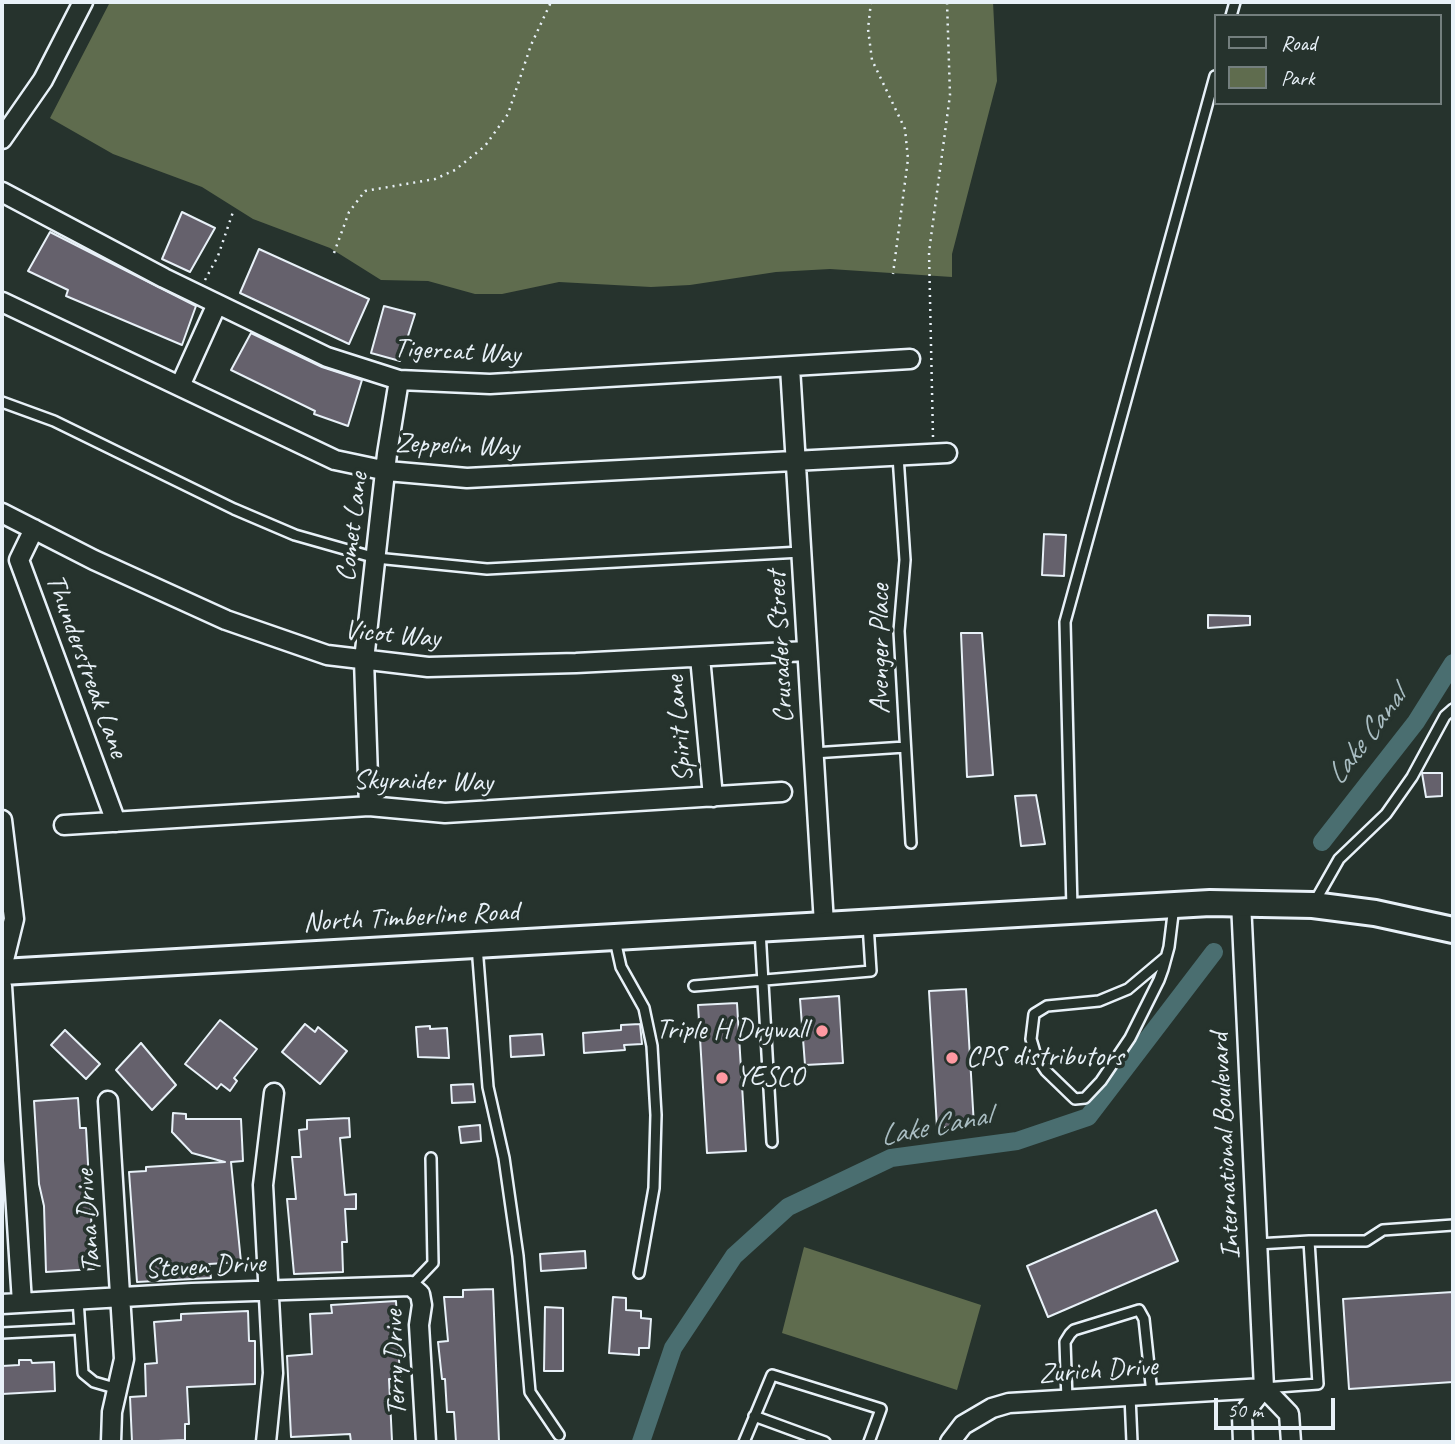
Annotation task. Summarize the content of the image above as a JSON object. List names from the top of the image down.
{
  "streets": {
    "main road": ["North Timberline Road"],
    "street": [
      "Tigercat Way",
      "Zeppelin Way",
      "Comet Lane",
      "Vicot Way",
      "Crusader Street",
      "Thunderstreak Lane",
      "Spirit Lane",
      "Skyraider Way",
      "International Boulevard",
      "Tana Drive",
      "Steven Drive",
      "Terry Drive",
      "Zurich Drive"
    ],
    "lane": ["Avenger Place"]
  },
  "crossings": [
    ["Tigercat Way", "Comet Lane"],
    ["Tigercat Way", "Crusader Street"],
    ["Zeppelin Way", "Comet Lane"],
    ["Zeppelin Way", "Crusader Street"],
    ["Zeppelin Way", "Avenger Place"],
    ["Comet Lane", "Vicot Way"],
    ["Comet Lane", "Skyraider Way"],
    ["Vicot Way", "Crusader Street"],
    ["Vicot Way", "Thunderstreak Lane"],
    ["Vicot Way", "Spirit Lane"],
    ["Crusader Street", "North Timberline Road"],
    ["Thunderstreak Lane", "Skyraider Way"],
    ["Spirit Lane", "Skyraider Way"],
    ["North Timberline Road", "International Boulevard"],
    ["International Boulevard", "Zurich Drive"],
    ["Tana Drive", "Steven Drive"],
    ["Steven Drive", "Terry Drive"]
  ],
  "water": ["Lake Canal"],
  "places": ["Triple H Drywall", "CPS distributors", "YESCO"],
  "legend": ["Road", "Park"],
  "scale_bar": "50 m"
}
